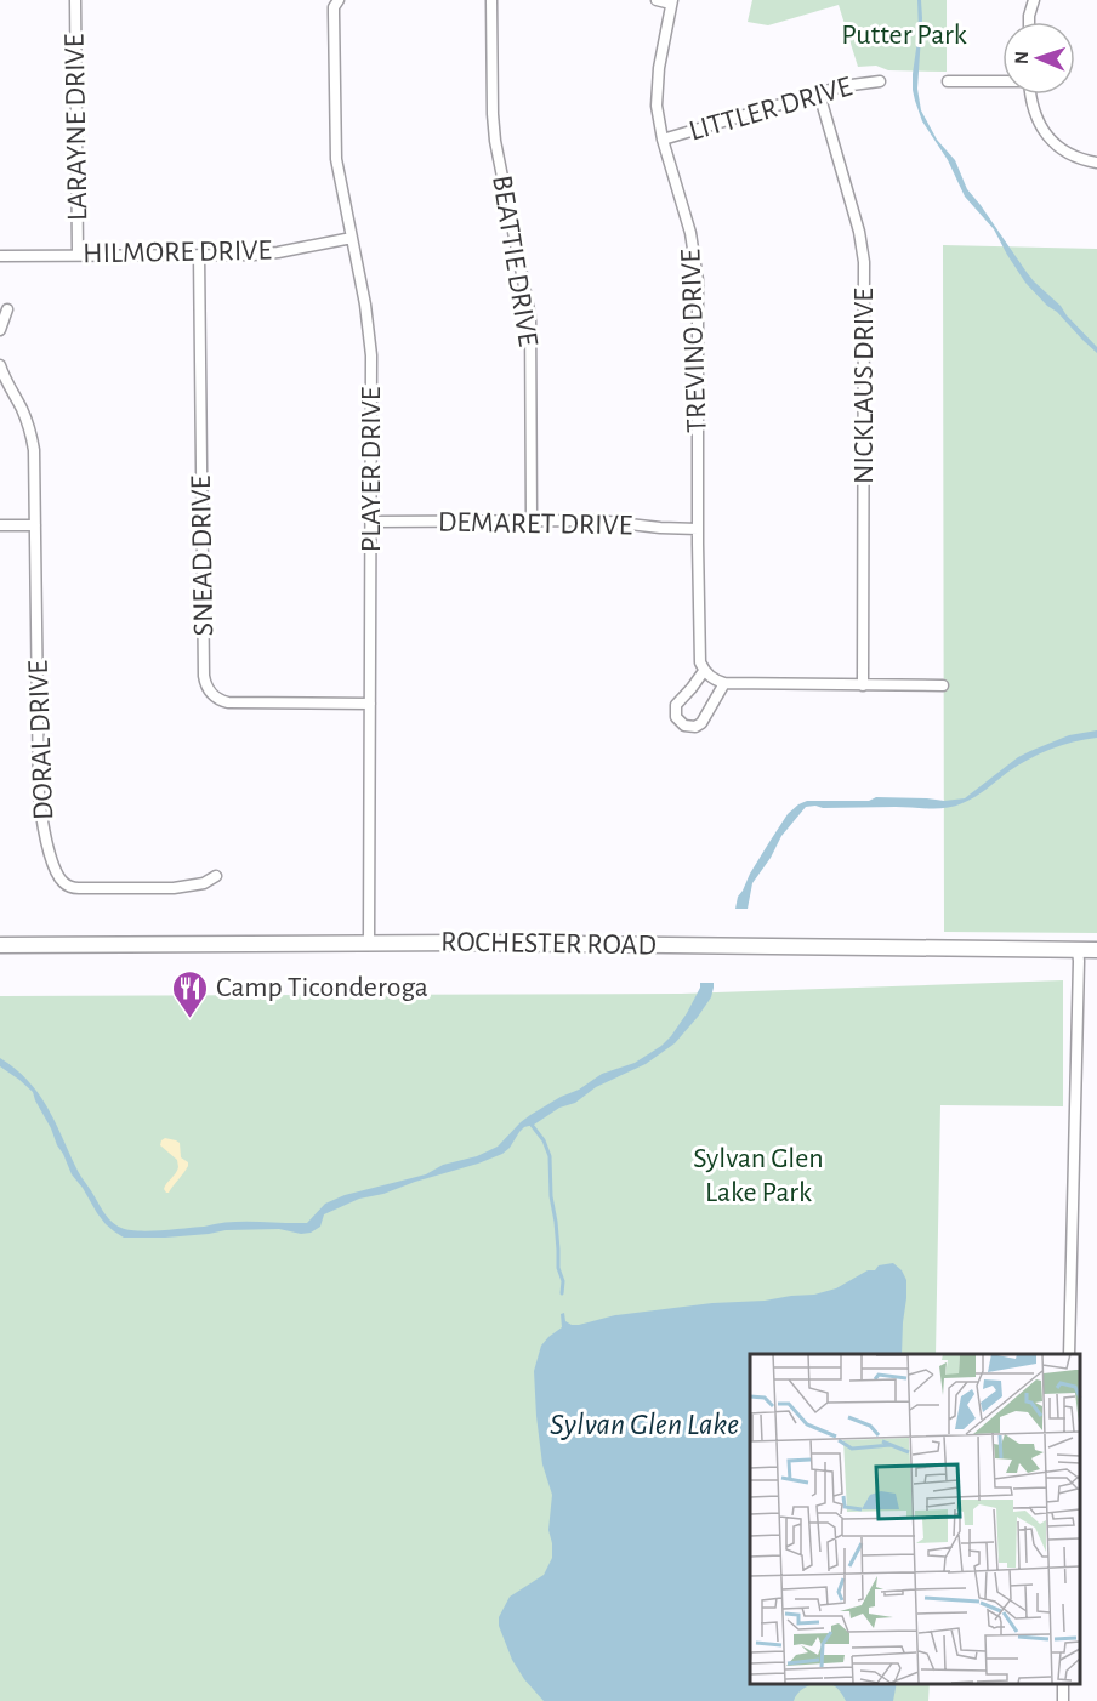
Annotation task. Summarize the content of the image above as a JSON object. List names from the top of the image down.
{
  "streets": {
    "main road": ["ROCHESTER ROAD"],
    "street": [
      "LITTLER DRIVE",
      "LARAYNE DRIVE",
      "HILMORE DRIVE",
      "BEATTIE DRIVE",
      "TREVINO DRIVE",
      "NICKLAUS DRIVE",
      "PLAYER DRIVE",
      "DEMARET DRIVE",
      "SNEAD DRIVE",
      "DORAL DRIVE"
    ]
  },
  "crossings": [
    ["LITTLER DRIVE", "TREVINO DRIVE"],
    ["LITTLER DRIVE", "NICKLAUS DRIVE"],
    ["LARAYNE DRIVE", "HILMORE DRIVE"],
    ["HILMORE DRIVE", "PLAYER DRIVE"],
    ["HILMORE DRIVE", "SNEAD DRIVE"],
    ["BEATTIE DRIVE", "DEMARET DRIVE"],
    ["TREVINO DRIVE", "DEMARET DRIVE"],
    ["PLAYER DRIVE", "DEMARET DRIVE"],
    ["PLAYER DRIVE", "SNEAD DRIVE"],
    ["PLAYER DRIVE", "ROCHESTER ROAD"]
  ],
  "water": ["Sylvan Glen Lake"],
  "parks": ["Putter Park", "Sylvan Glen Lake Park"],
  "places": {
    "restaurant": ["Camp Ticonderoga"]
  },
  "north": "left"
}
